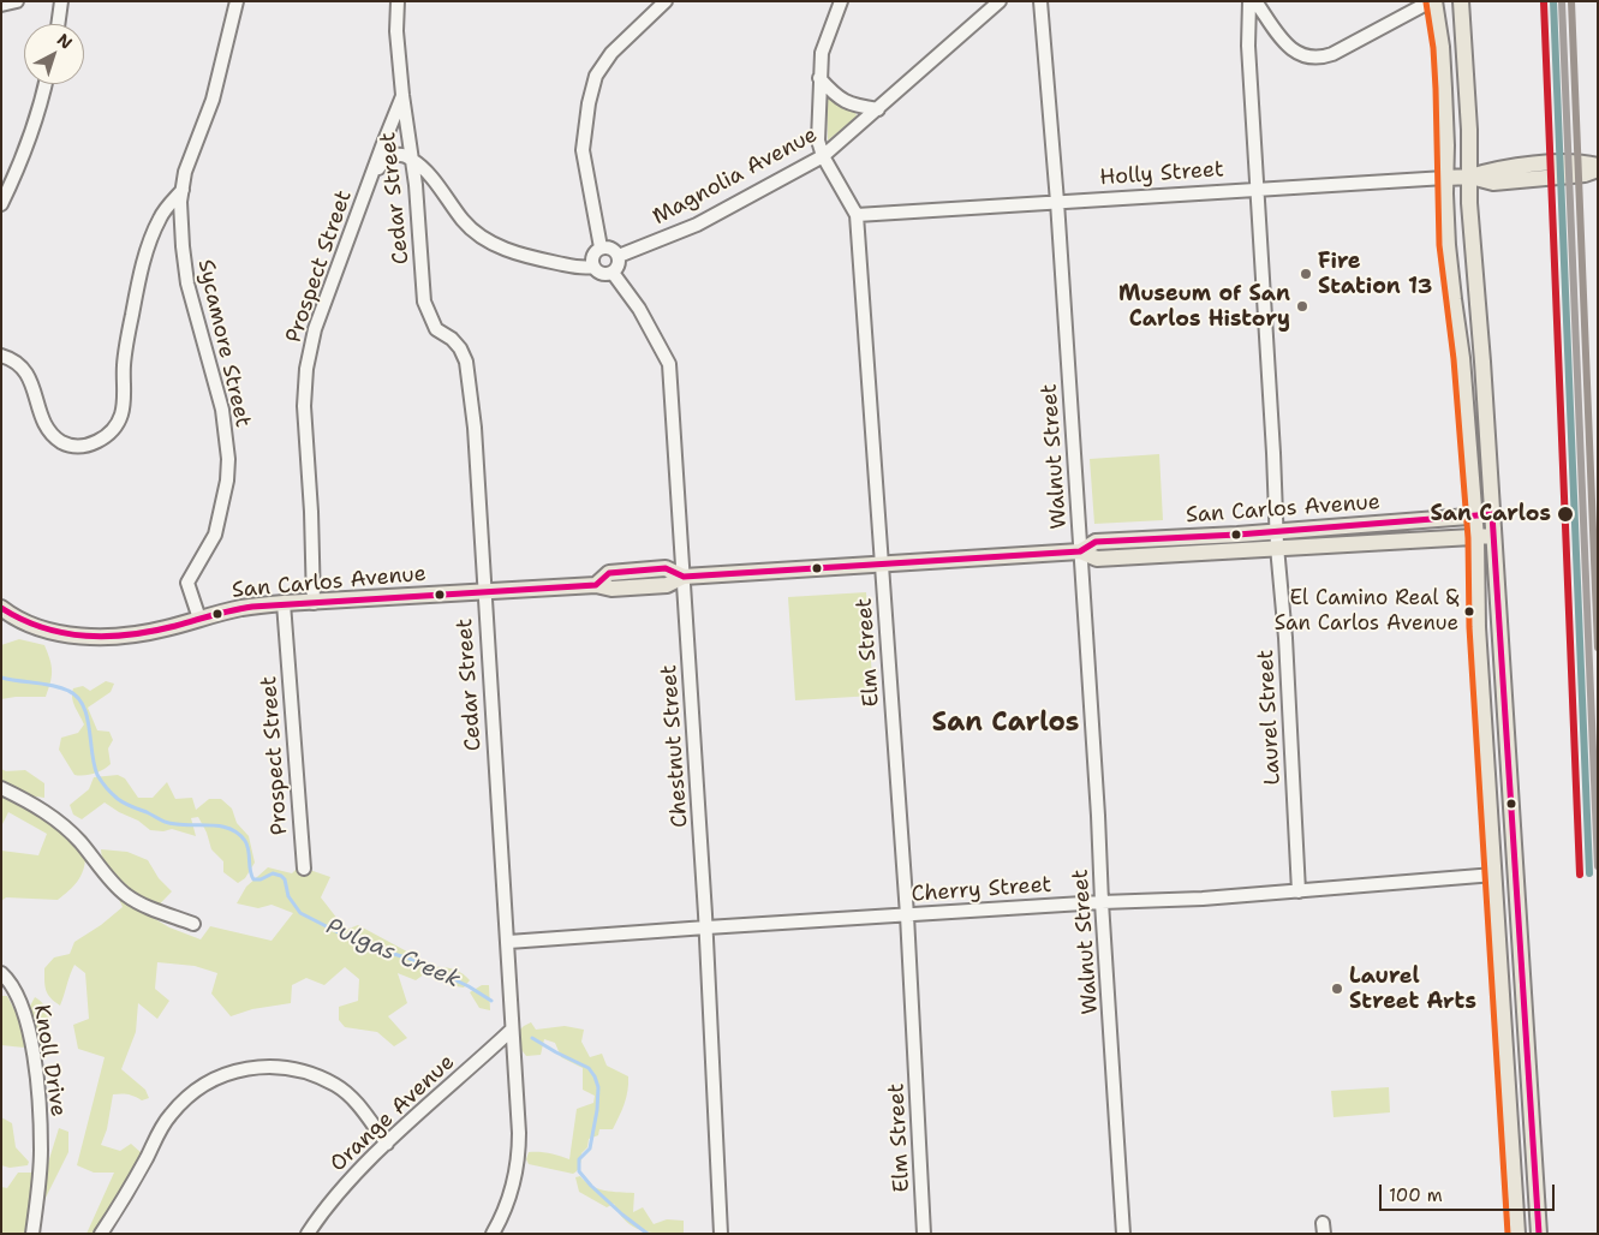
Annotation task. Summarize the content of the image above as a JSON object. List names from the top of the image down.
{
  "streets": {
    "main road": ["Holly Street", "San Carlos Avenue"],
    "street": [
      "Magnolia Avenue",
      "Cedar Street",
      "Prospect Street",
      "Sycamore Street",
      "Walnut Street",
      "Elm Street",
      "Laurel Street",
      "Chestnut Street",
      "Cherry Street",
      "Knoll Drive",
      "Orange Avenue"
    ]
  },
  "crossings": [
    ["Holly Street", "Walnut Street"],
    ["Holly Street", "Elm Street"],
    ["Holly Street", "Laurel Street"],
    ["Magnolia Avenue", "Elm Street"],
    ["Magnolia Avenue", "Chestnut Street"],
    ["Cedar Street", "Prospect Street"],
    ["Cedar Street", "San Carlos Avenue"],
    ["Cedar Street", "Cherry Street"],
    ["Cedar Street", "Orange Avenue"],
    ["Prospect Street", "San Carlos Avenue"],
    ["Sycamore Street", "San Carlos Avenue"],
    ["Walnut Street", "San Carlos Avenue"],
    ["Walnut Street", "Cherry Street"],
    ["San Carlos Avenue", "Elm Street"],
    ["San Carlos Avenue", "Laurel Street"],
    ["San Carlos Avenue", "Chestnut Street"],
    ["Elm Street", "Cherry Street"],
    ["Laurel Street", "Cherry Street"],
    ["Chestnut Street", "Cherry Street"]
  ],
  "districts": ["San Carlos"],
  "water": ["Pulgas Creek"],
  "places": [
    "Fire Station 13",
    "Museum of San Carlos History",
    "San Carlos",
    "El Camino Real & San Carlos Avenue",
    "Laurel Street Arts"
  ],
  "scale_bar": "100 m",
  "north": "top right"
}
